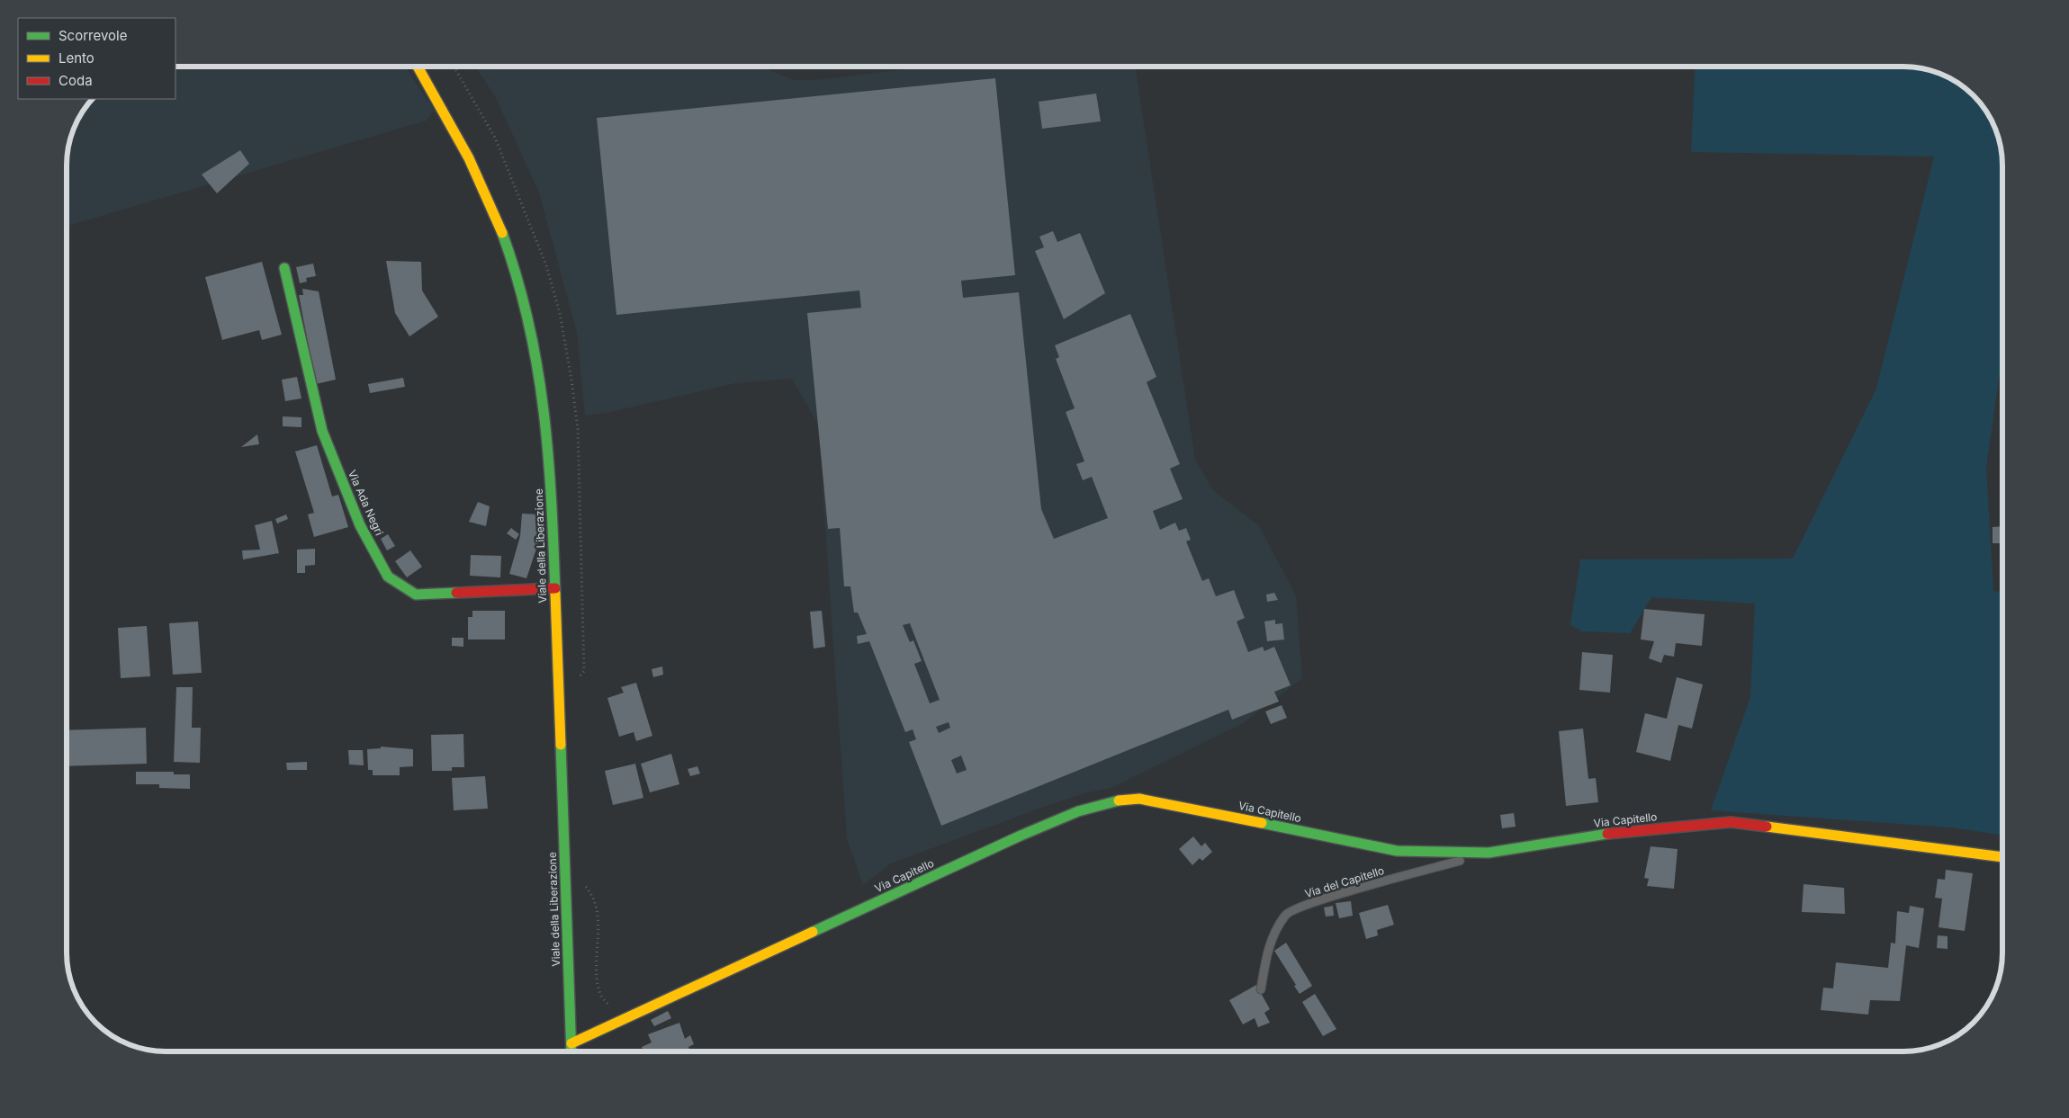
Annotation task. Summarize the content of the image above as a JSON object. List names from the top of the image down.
{
  "streets": {
    "street": ["Via Ada Negri", "Viale della Liberazione", "Via Capitello"],
    "lane": ["Via del Capitello"]
  },
  "crossings": [
    ["Via Ada Negri", "Viale della Liberazione"],
    ["Viale della Liberazione", "Via Capitello"],
    ["Via Capitello", "Via del Capitello"]
  ],
  "legend": ["Scorrevole", "Lento", "Coda"]
}
